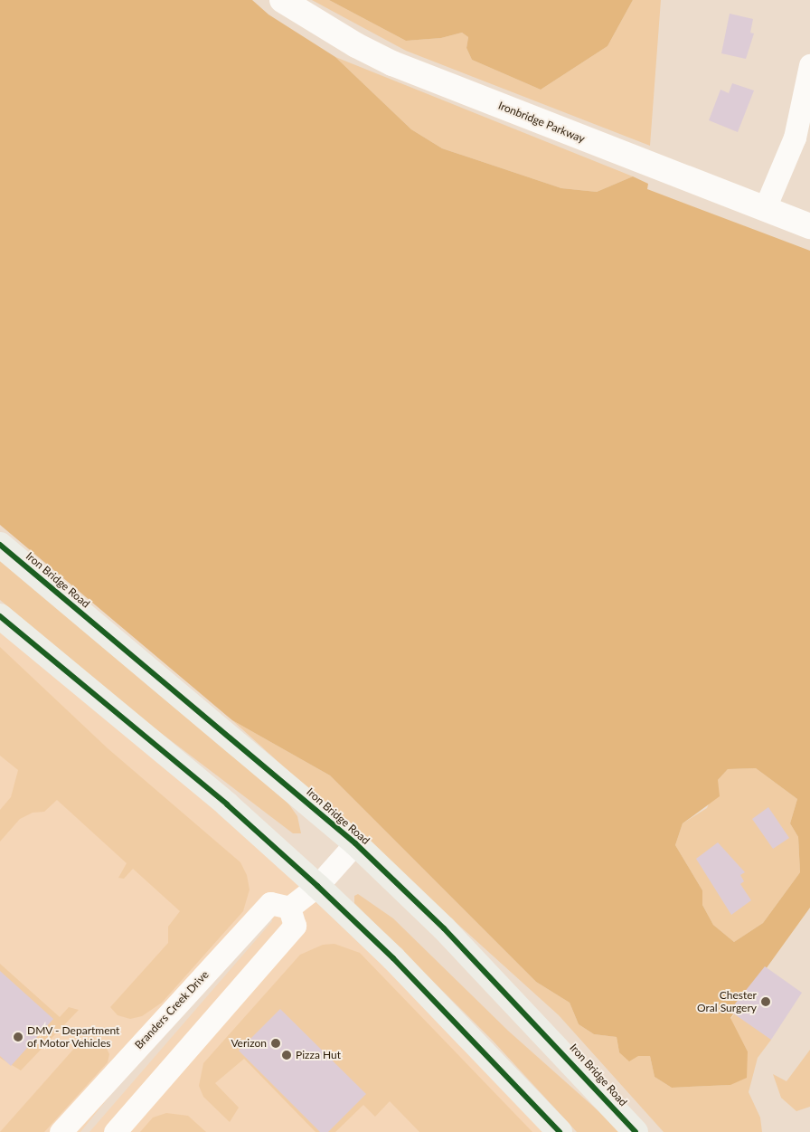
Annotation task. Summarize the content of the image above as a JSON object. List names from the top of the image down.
{
  "streets": {
    "main road": ["Iron Bridge Road"],
    "street": ["Ironbridge Parkway", "Branders Creek Drive"]
  },
  "places": [
    "Chester Oral Surgery",
    "DMV - Department of Motor Vehicles",
    "Verizon",
    "Pizza Hut"
  ]
}
